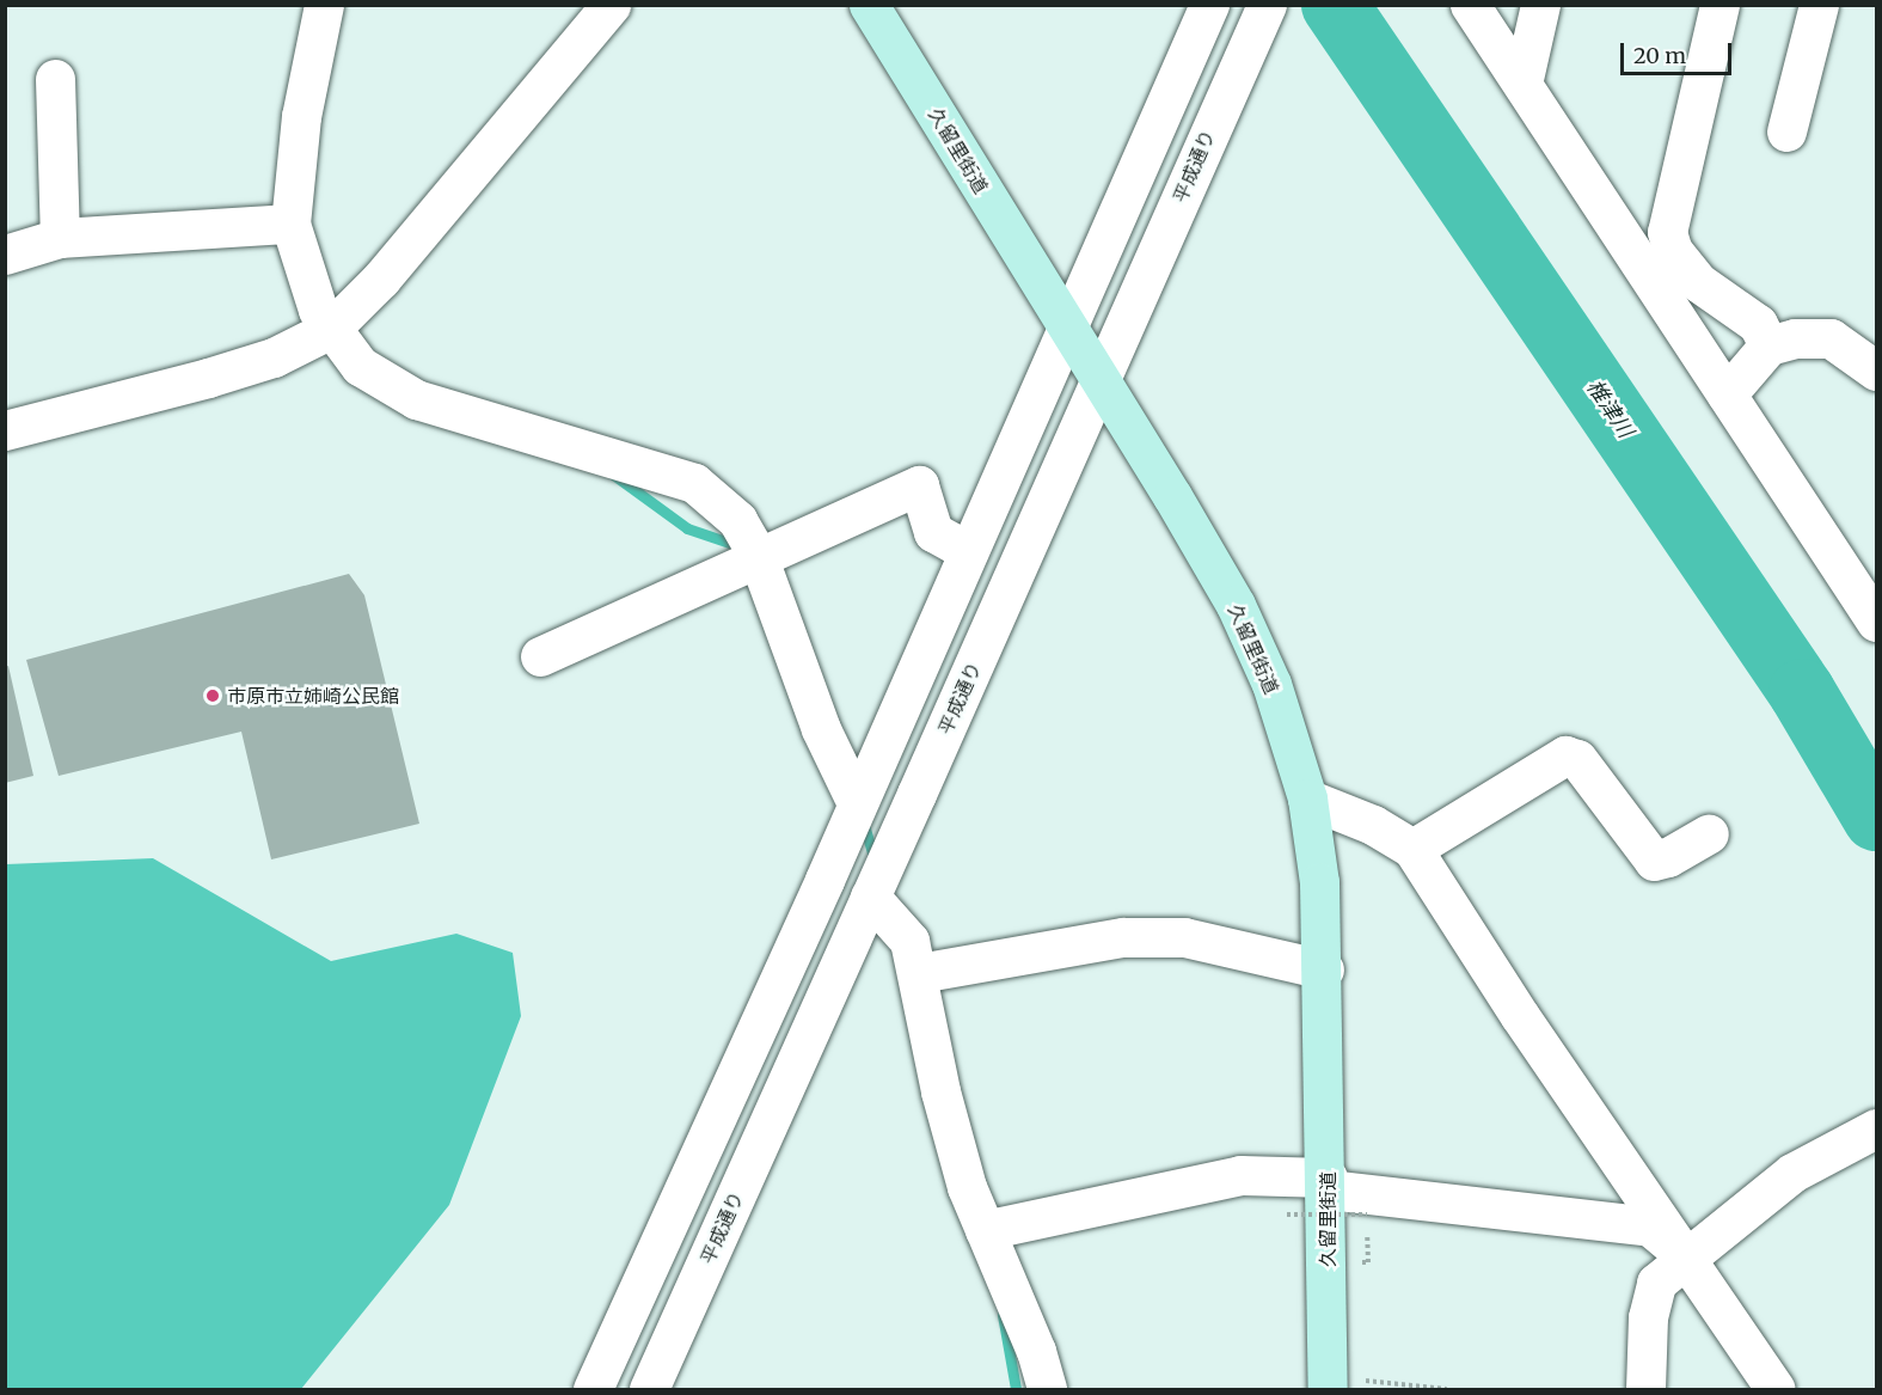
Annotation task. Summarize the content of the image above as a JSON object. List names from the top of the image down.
{
  "streets": {
    "main road": ["久留里街道"],
    "street": ["平成通り"]
  },
  "crossings": [
    ["久留里街道", "平成通り"]
  ],
  "water": ["椎津川"],
  "places": ["市原市立姉崎公民館"],
  "scale_bar": "20 m"
}
